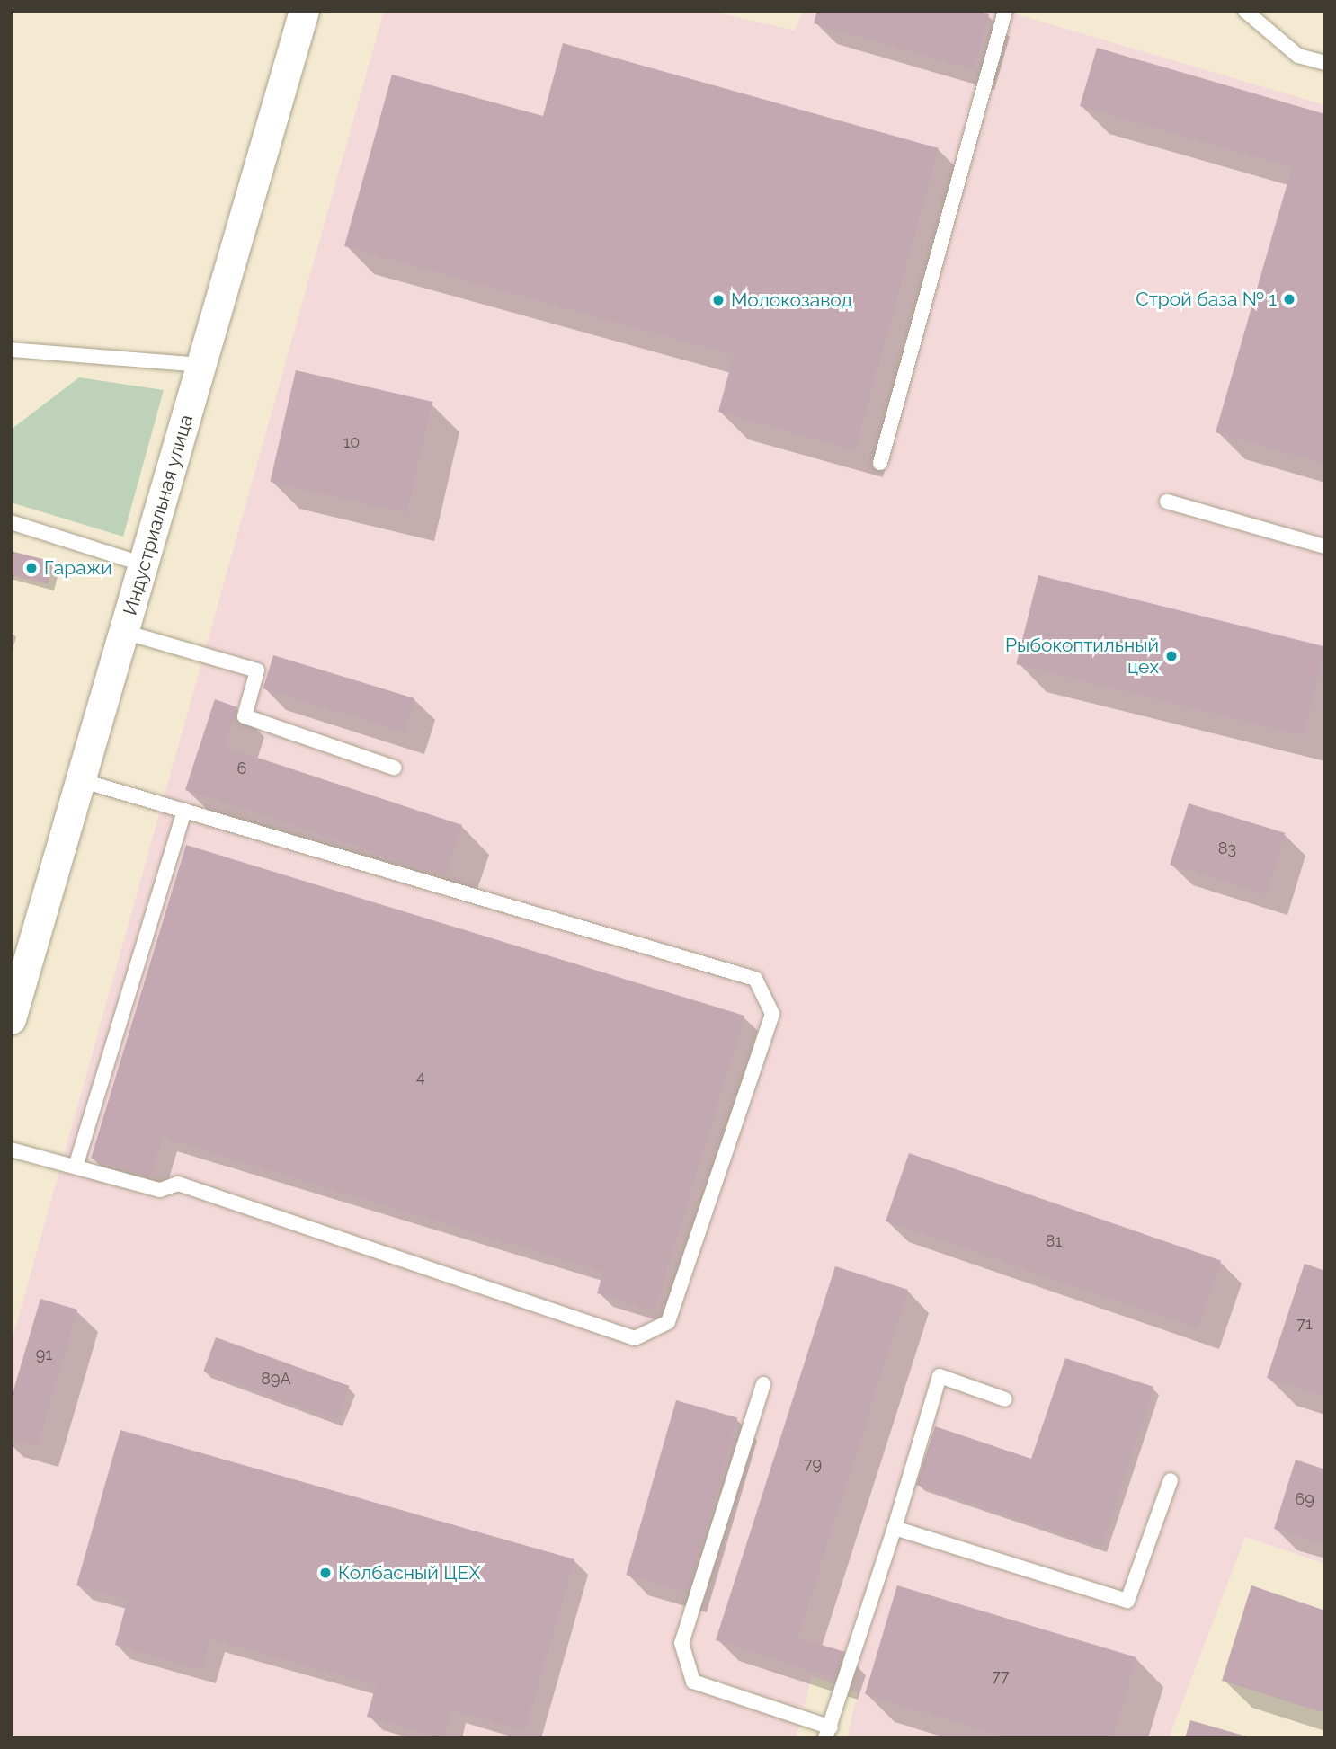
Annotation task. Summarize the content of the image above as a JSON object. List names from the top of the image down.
{
  "streets": {
    "street": ["Индустриальная улица"]
  },
  "places": [
    "Строй база № 1",
    "Молокозавод",
    "Гаражи",
    "Рыбокоптильный цех",
    "Колбасный ЦЕХ"
  ],
  "house_numbers": [
    "10",
    "6",
    "83",
    "4",
    "81",
    "71",
    "91",
    "89А",
    "79",
    "69",
    "77"
  ]
}
